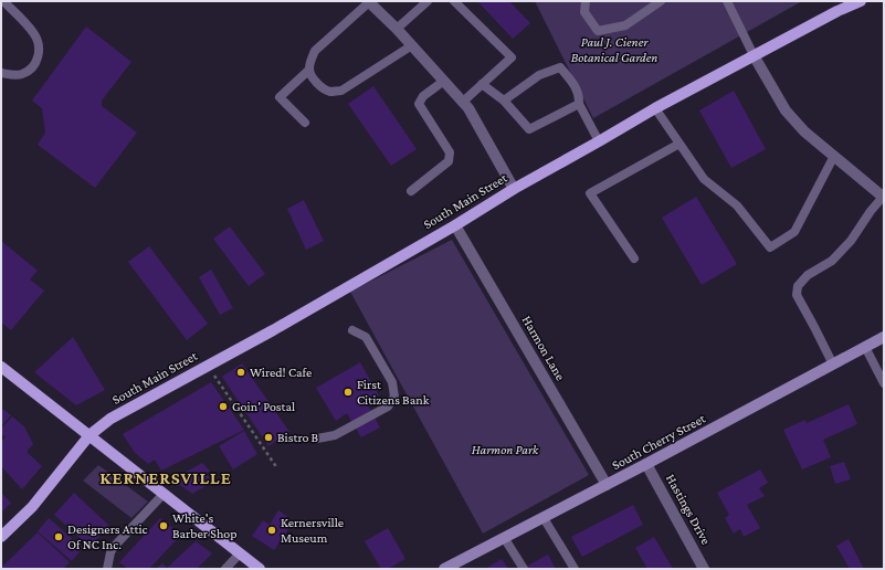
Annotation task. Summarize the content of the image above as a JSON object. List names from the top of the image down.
{
  "streets": {
    "main road": ["South Main Street", "South Cherry Street"],
    "street": ["Harmon Lane", "Hastings Drive"]
  },
  "crossings": [
    ["South Main Street", "Harmon Lane"],
    ["Harmon Lane", "South Cherry Street"],
    ["South Cherry Street", "Hastings Drive"]
  ],
  "districts": ["KERNERSVILLE"],
  "parks": ["Paul J. Ciener Botanical Garden", "Harmon Park"],
  "places": [
    "Wired! Cafe",
    "First Citizens Bank",
    "Goin' Postal",
    "Bistro B",
    "White's Barber Shop",
    "Kernersville Museum",
    "Designers Attic Of NC Inc."
  ]
}
